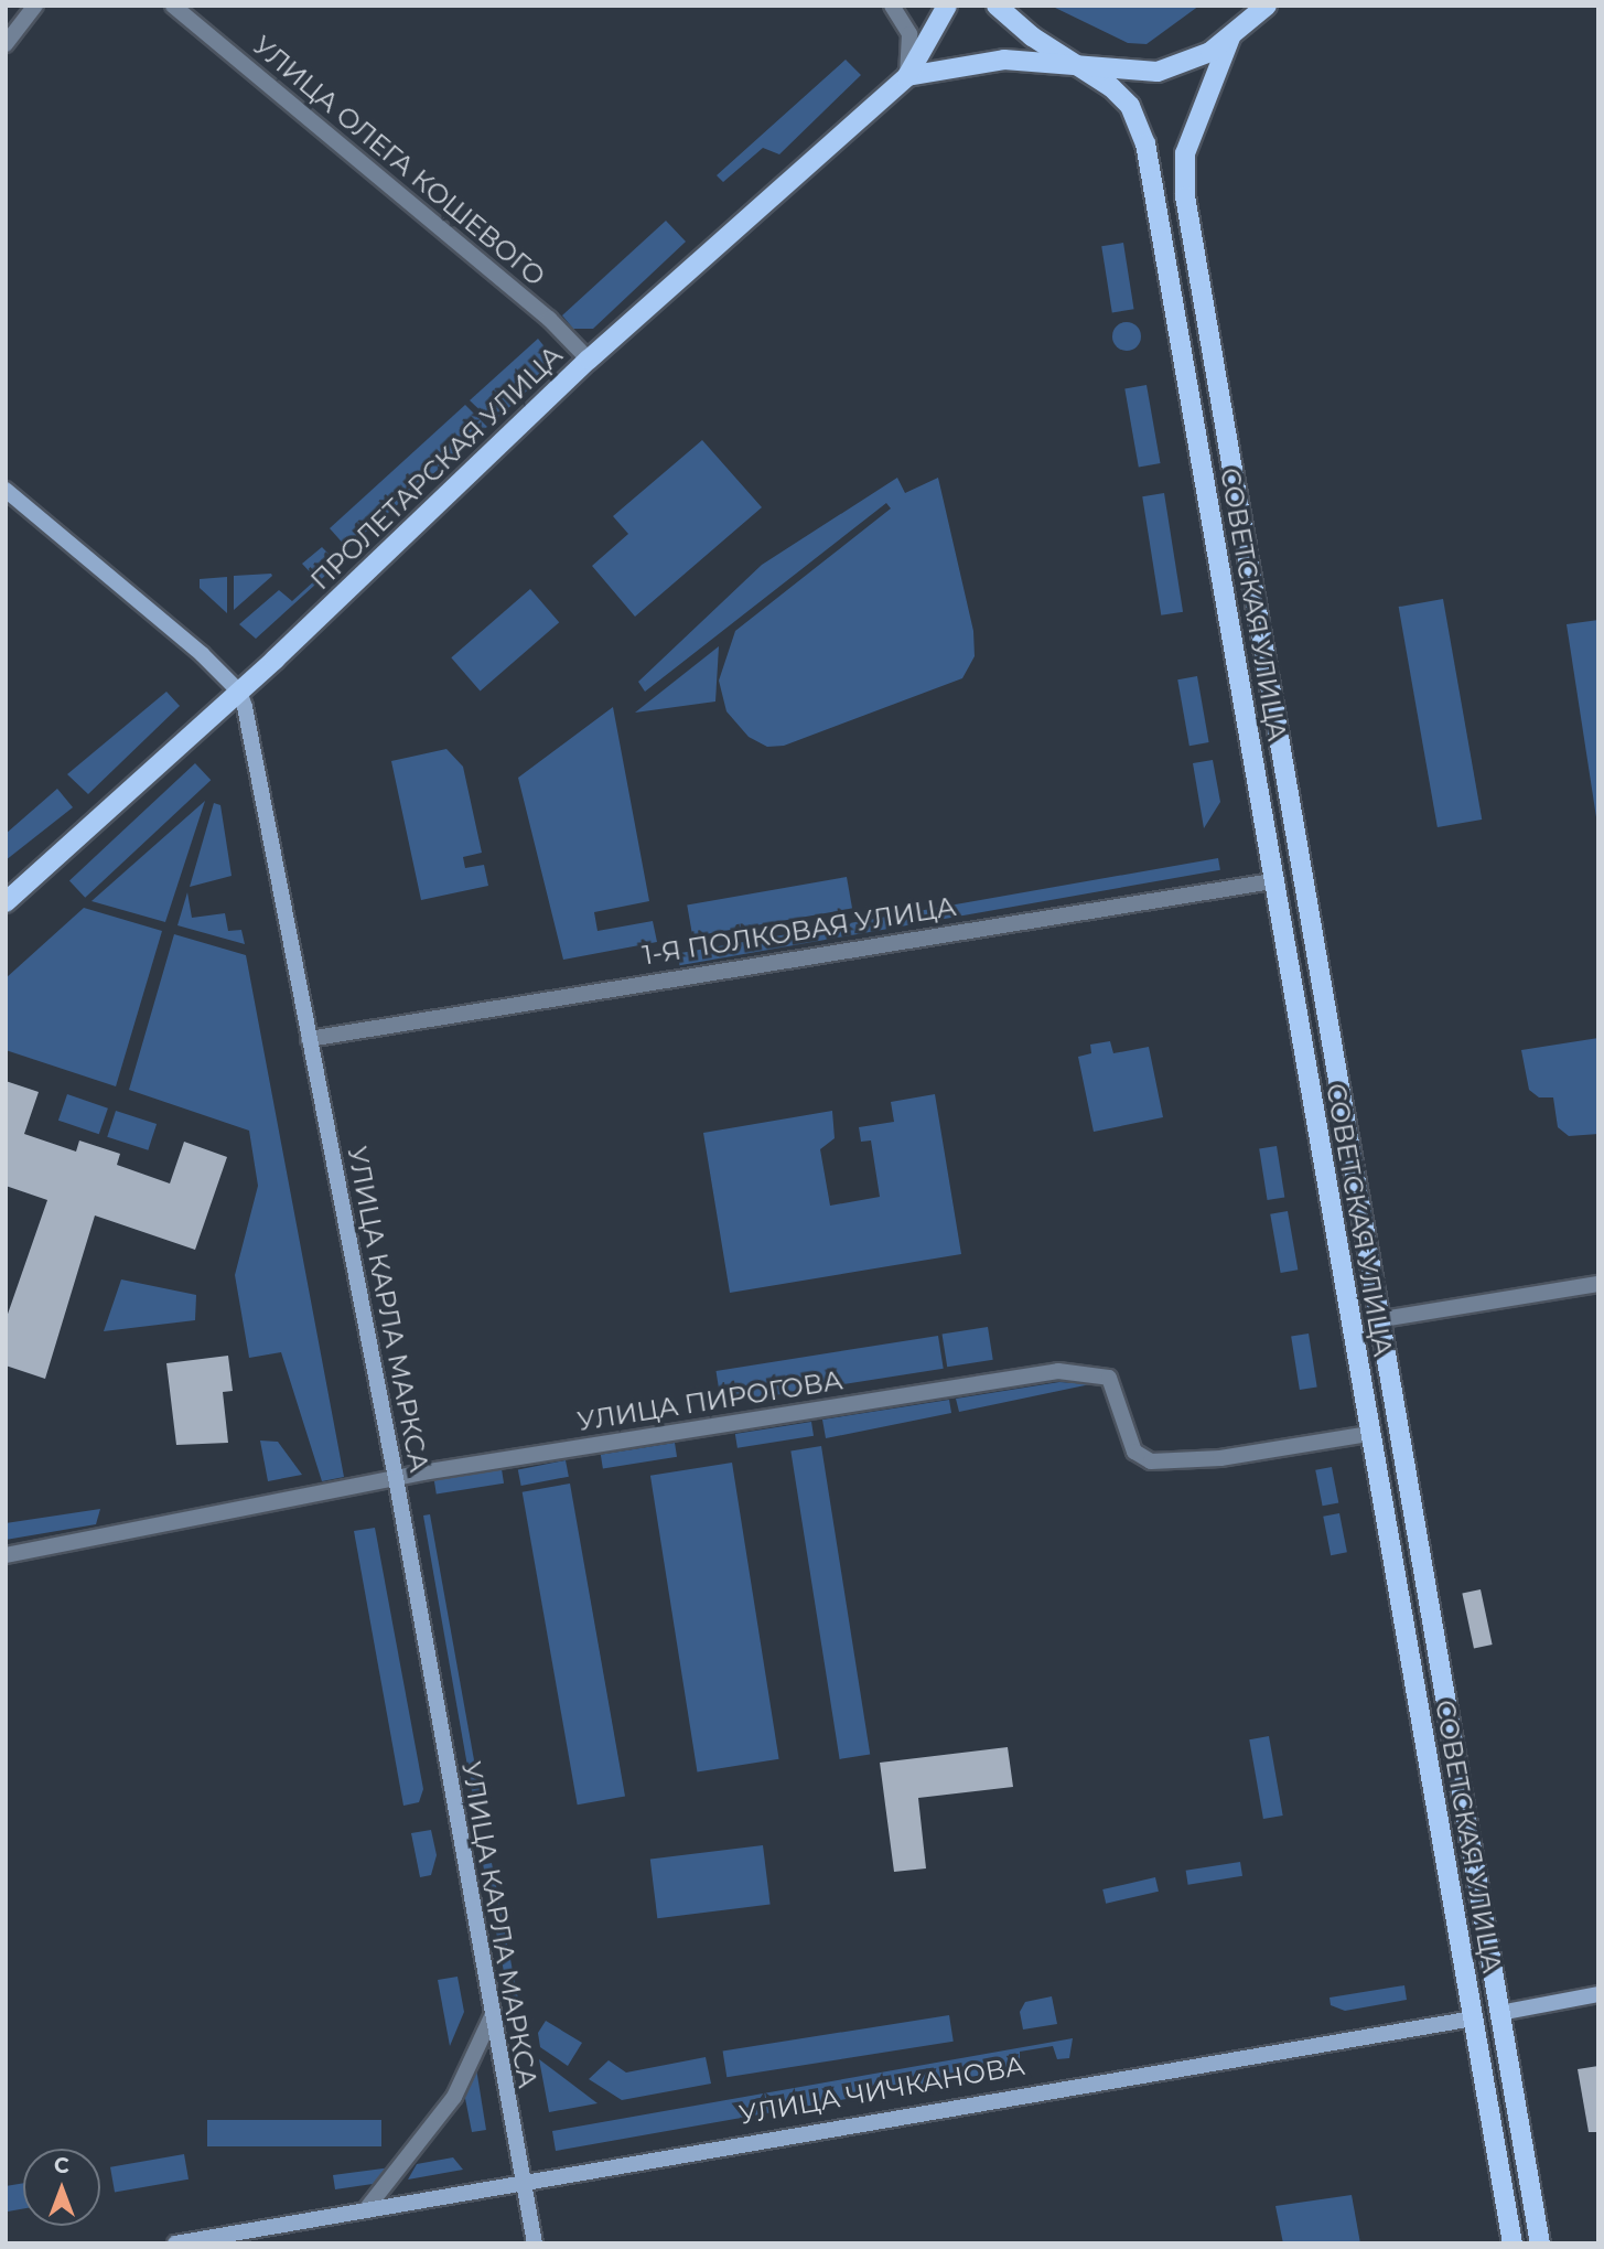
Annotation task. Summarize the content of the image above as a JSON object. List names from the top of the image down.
{
  "streets": {
    "main road": [
      "ПРОЛЕТАРСКАЯ УЛИЦА",
      "СОВЕТСКАЯ УЛИЦА",
      "1-Я ПОЛКОВАЯ УЛИЦА",
      "УЛИЦА КАРЛА МАРКСА",
      "УЛИЦА ЧИЧКАНОВА"
    ],
    "street": ["УЛИЦА ОЛЕГА КОШЕВОГО", "УЛИЦА ПИРОГОВА"]
  },
  "crossings": [
    ["УЛИЦА ОЛЕГА КОШЕВОГО", "ПРОЛЕТАРСКАЯ УЛИЦА"],
    ["ПРОЛЕТАРСКАЯ УЛИЦА", "УЛИЦА КАРЛА МАРКСА"],
    ["СОВЕТСКАЯ УЛИЦА", "1-Я ПОЛКОВАЯ УЛИЦА"],
    ["СОВЕТСКАЯ УЛИЦА", "УЛИЦА ПИРОГОВА"],
    ["СОВЕТСКАЯ УЛИЦА", "УЛИЦА ЧИЧКАНОВА"],
    ["1-Я ПОЛКОВАЯ УЛИЦА", "УЛИЦА КАРЛА МАРКСА"],
    ["УЛИЦА КАРЛА МАРКСА", "УЛИЦА ПИРОГОВА"],
    ["УЛИЦА КАРЛА МАРКСА", "УЛИЦА ЧИЧКАНОВА"]
  ],
  "north": "top"
}
